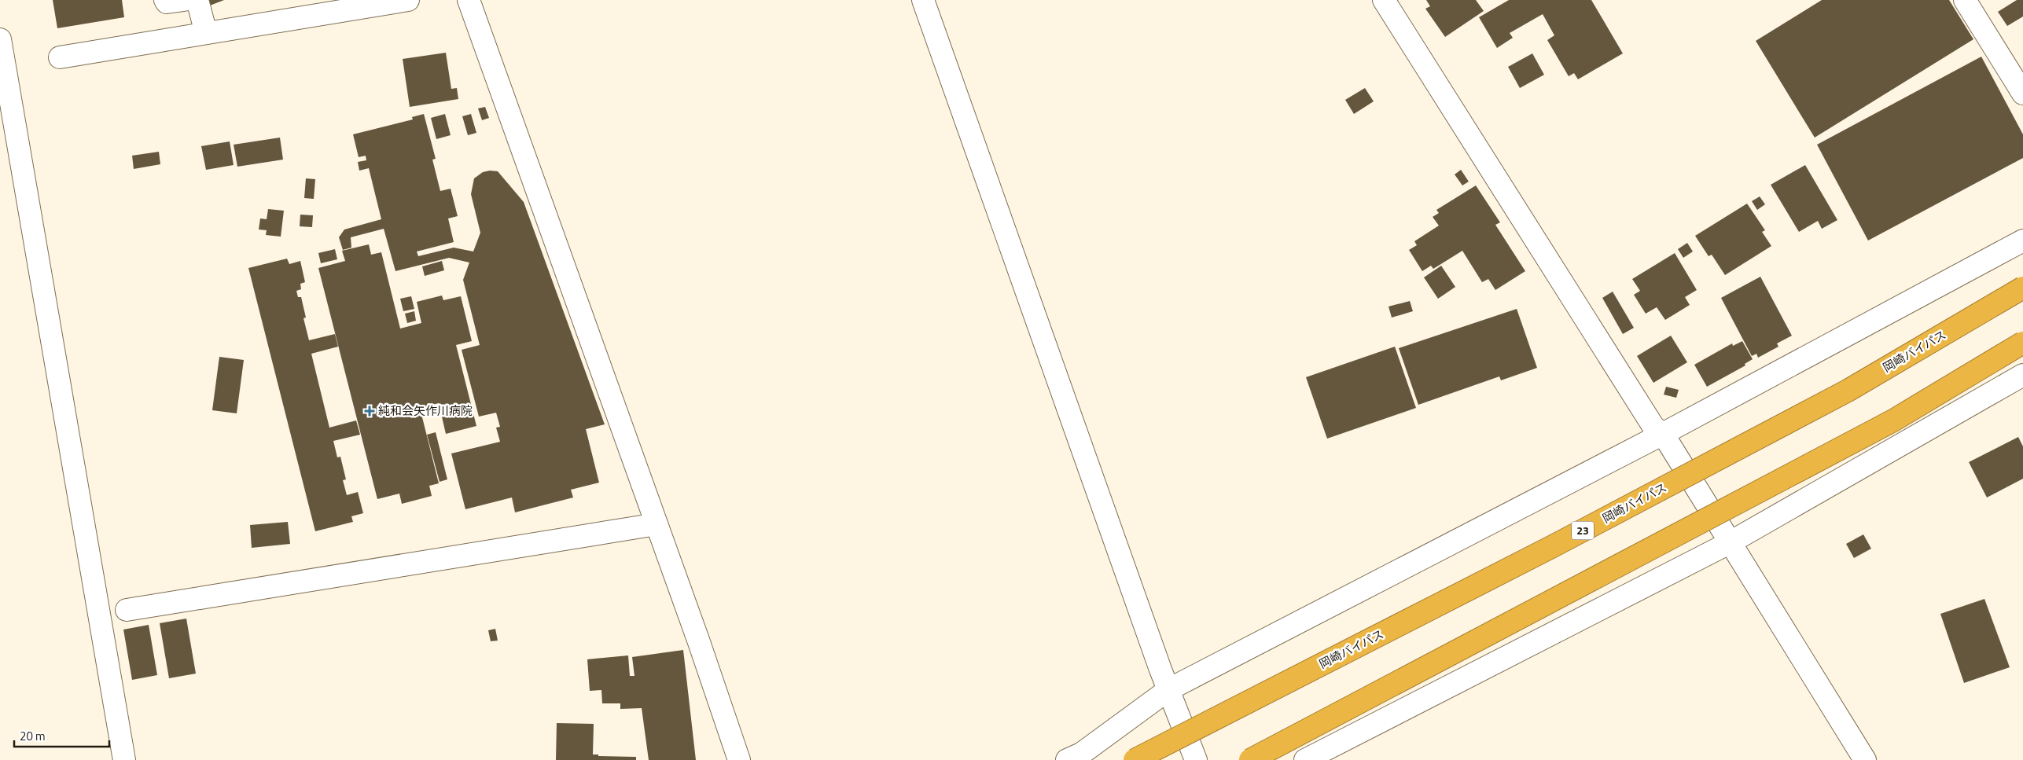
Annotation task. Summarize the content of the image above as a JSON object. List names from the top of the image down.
{
  "streets": {
    "highway": ["岡崎バイパス", "23"]
  },
  "places": {
    "health": ["純和会矢作川病院"]
  },
  "scale_bar": "20 m"
}
